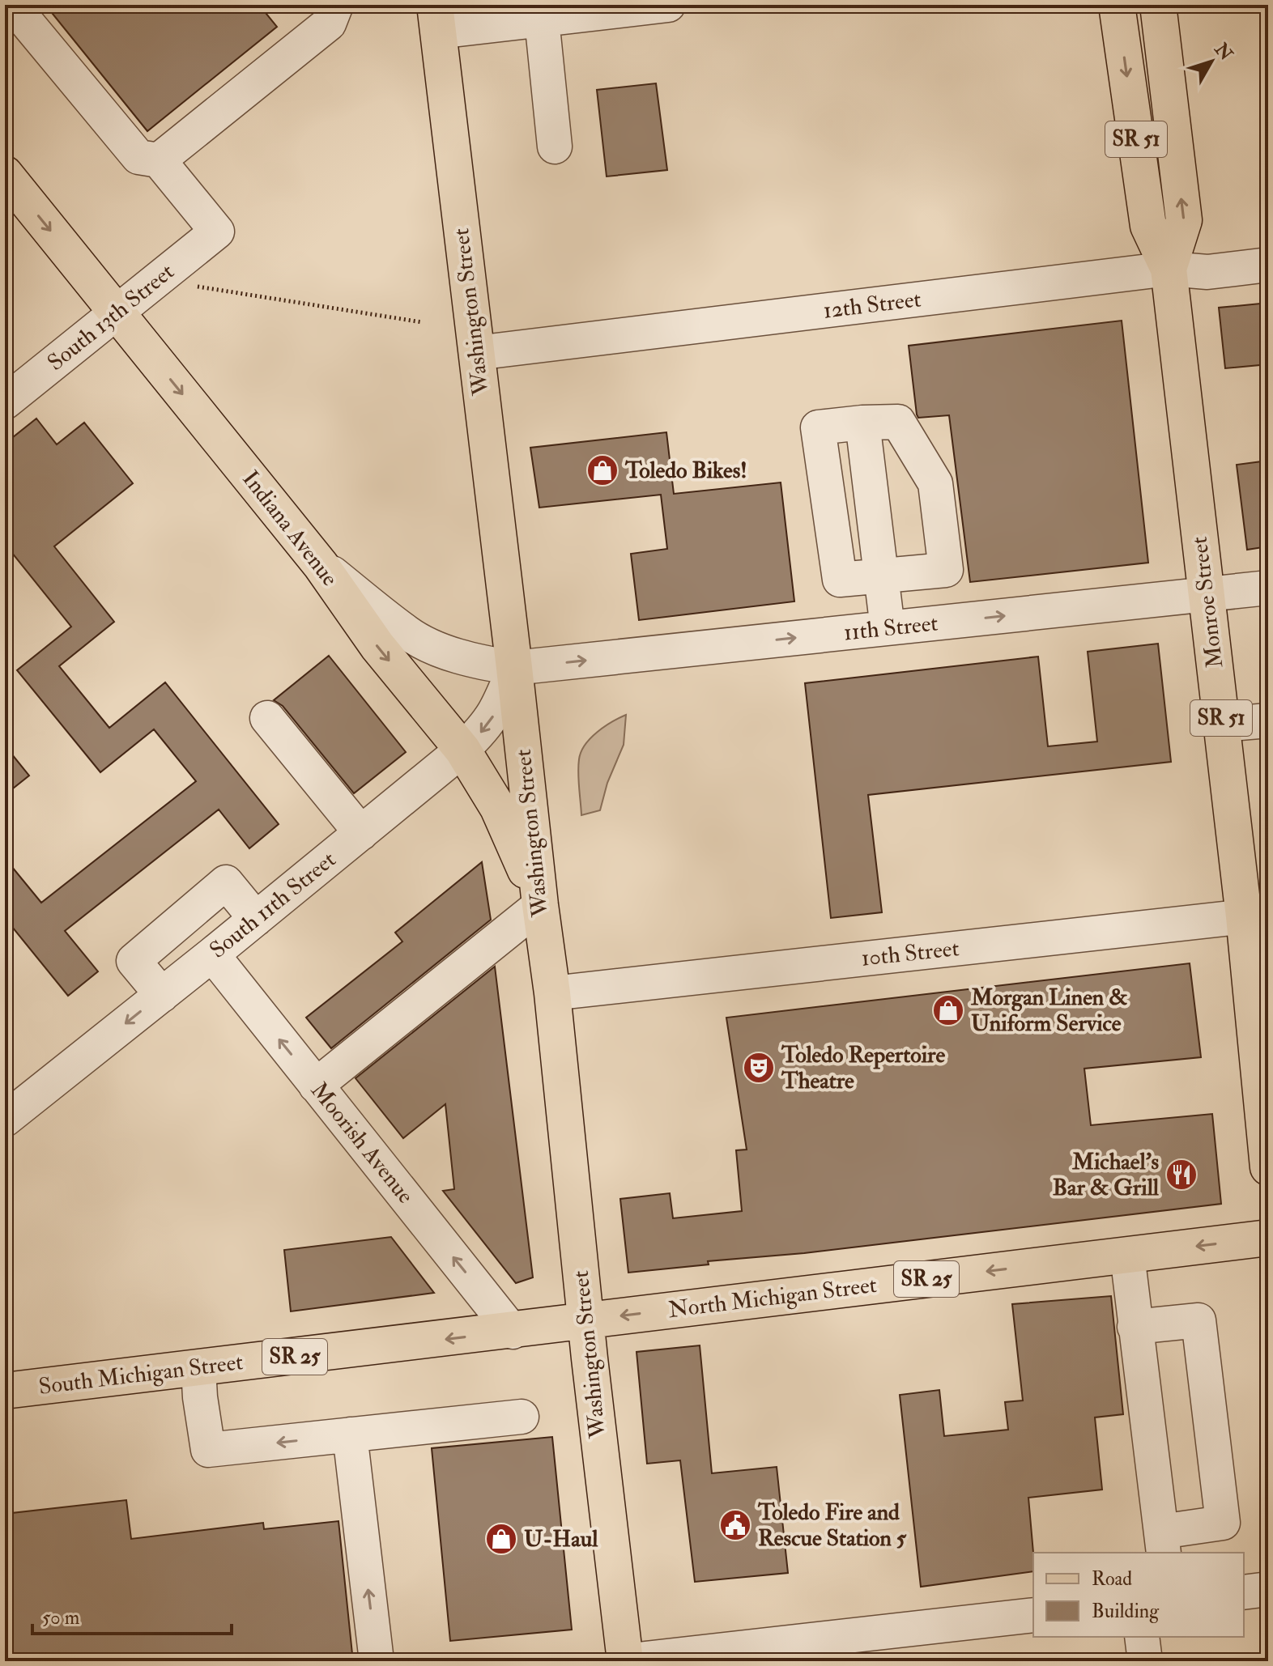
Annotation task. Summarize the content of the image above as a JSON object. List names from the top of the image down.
{
  "streets": {
    "main road": [
      "SR 51",
      "Washington Street",
      "Indiana Avenue",
      "Monroe Street",
      "SR 25",
      "North Michigan Street",
      "South Michigan Street"
    ],
    "street": [
      "12th Street",
      "South 13th Street",
      "11th Street",
      "South 11th Street",
      "10th Street",
      "Moorish Avenue"
    ]
  },
  "crossings": [
    ["12th Street", "Washington Street"],
    ["12th Street", "Monroe Street"],
    ["Washington Street", "Indiana Avenue"],
    ["Washington Street", "11th Street"],
    ["Washington Street", "South 11th Street"],
    ["Washington Street", "10th Street"],
    ["Washington Street", "North Michigan Street"],
    ["Washington Street", "South Michigan Street"],
    ["South 13th Street", "Indiana Avenue"],
    ["Indiana Avenue", "11th Street"],
    ["Indiana Avenue", "South 11th Street"],
    ["Monroe Street", "11th Street"],
    ["Monroe Street", "10th Street"],
    ["11th Street", "South 11th Street"],
    ["South 11th Street", "Moorish Avenue"],
    ["Moorish Avenue", "South Michigan Street"],
    ["North Michigan Street", "South Michigan Street"]
  ],
  "one_way": [
    "Indiana Avenue",
    "11th Street",
    "South 11th Street",
    "Moorish Avenue",
    "North Michigan Street",
    "South Michigan Street"
  ],
  "places": {
    "shop": ["Toledo Bikes!", "Morgan Linen & Uniform Service", "U-Haul"],
    "theatre": ["Toledo Repertoire Theatre"],
    "restaurant": ["Michael's Bar & Grill"],
    "public building": ["Toledo Fire and Rescue Station 5"]
  },
  "legend": ["Road", "Building"],
  "scale_bar": "50 m",
  "north": "top right"
}
